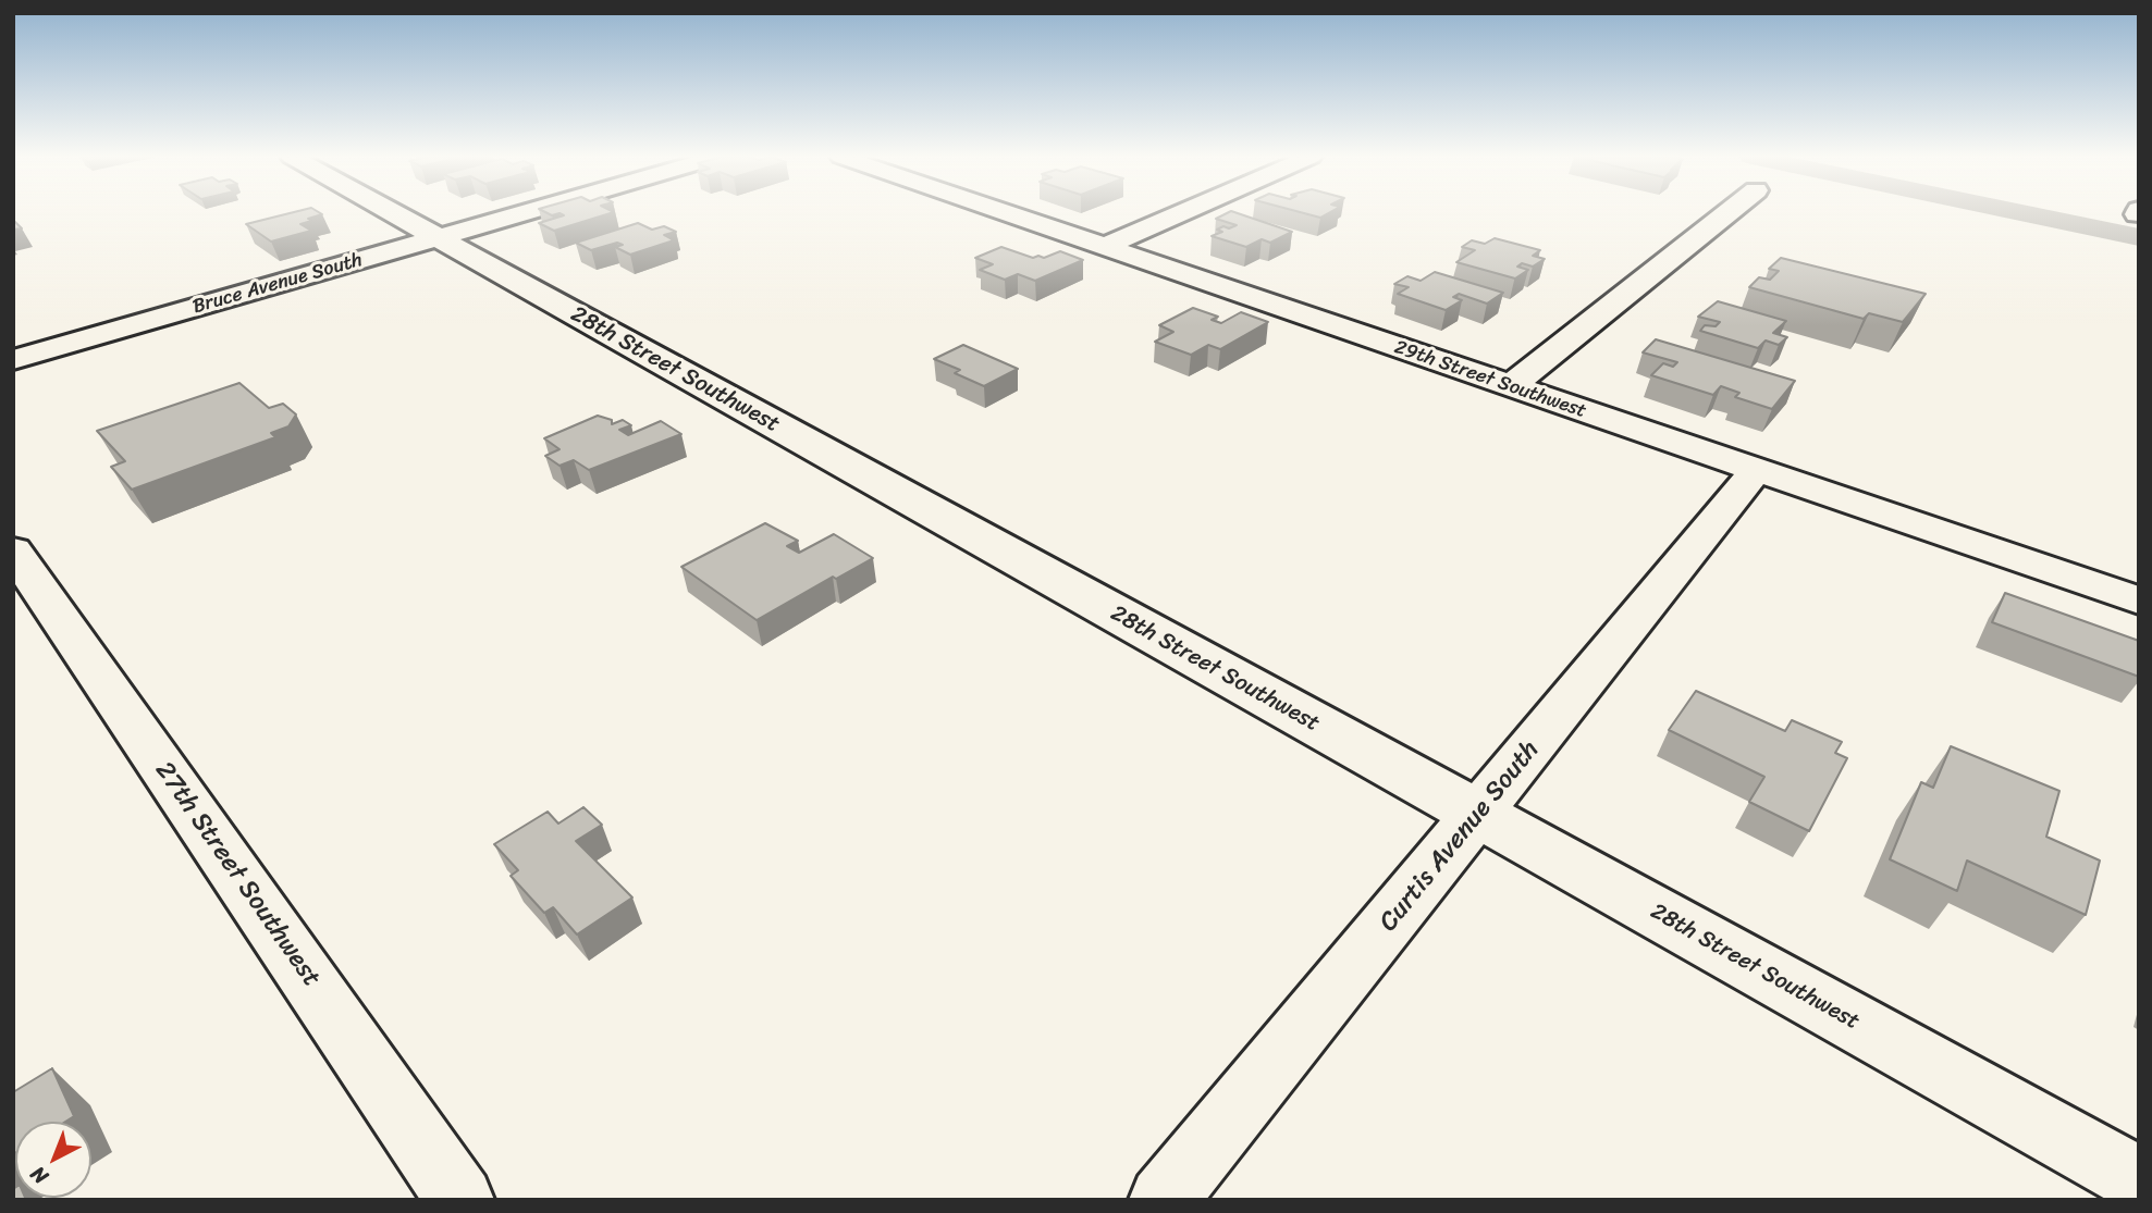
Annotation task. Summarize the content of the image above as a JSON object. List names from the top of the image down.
{
  "streets": {
    "street": [
      "Bruce Avenue South",
      "28th Street Southwest",
      "29th Street Southwest",
      "Curtis Avenue South",
      "27th Street Southwest"
    ]
  },
  "crossings": [
    ["Bruce Avenue South", "28th Street Southwest"],
    ["28th Street Southwest", "Curtis Avenue South"],
    ["29th Street Southwest", "Curtis Avenue South"]
  ],
  "north": "bottom left"
}
